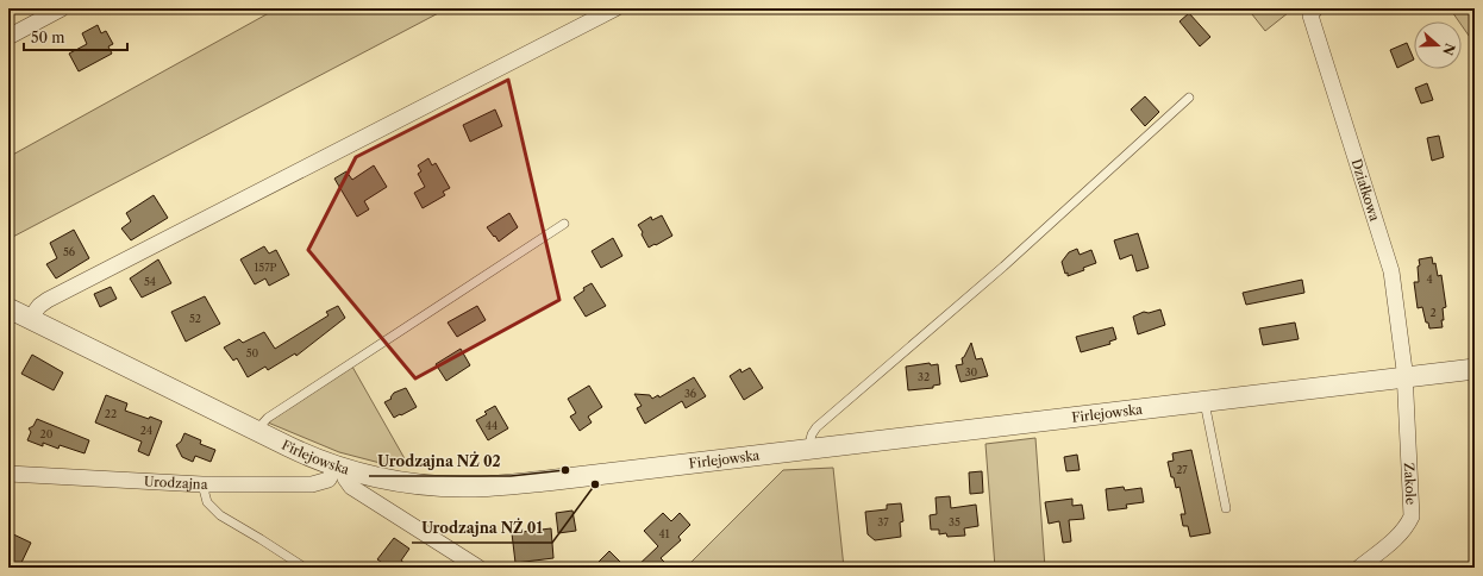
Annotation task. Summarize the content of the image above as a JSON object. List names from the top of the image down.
{
  "streets": {
    "street": [
      "Działkowa",
      "Firlejowska",
      "Urodzajna",
      "Zakole"
    ]
  },
  "crossings": [
    ["Działkowa", "Firlejowska"],
    ["Działkowa", "Zakole"],
    ["Firlejowska", "Urodzajna"],
    ["Firlejowska", "Zakole"]
  ],
  "places": ["Urodzajna NŻ 02", "Urodzajna NŻ 01"],
  "house_numbers": [
    "56",
    "157P",
    "4",
    "54",
    "2",
    "52",
    "50",
    "30",
    "32",
    "36",
    "22",
    "44",
    "24",
    "20",
    "27",
    "37",
    "35",
    "41"
  ],
  "scale_bar": "50 m",
  "north": "right"
}
